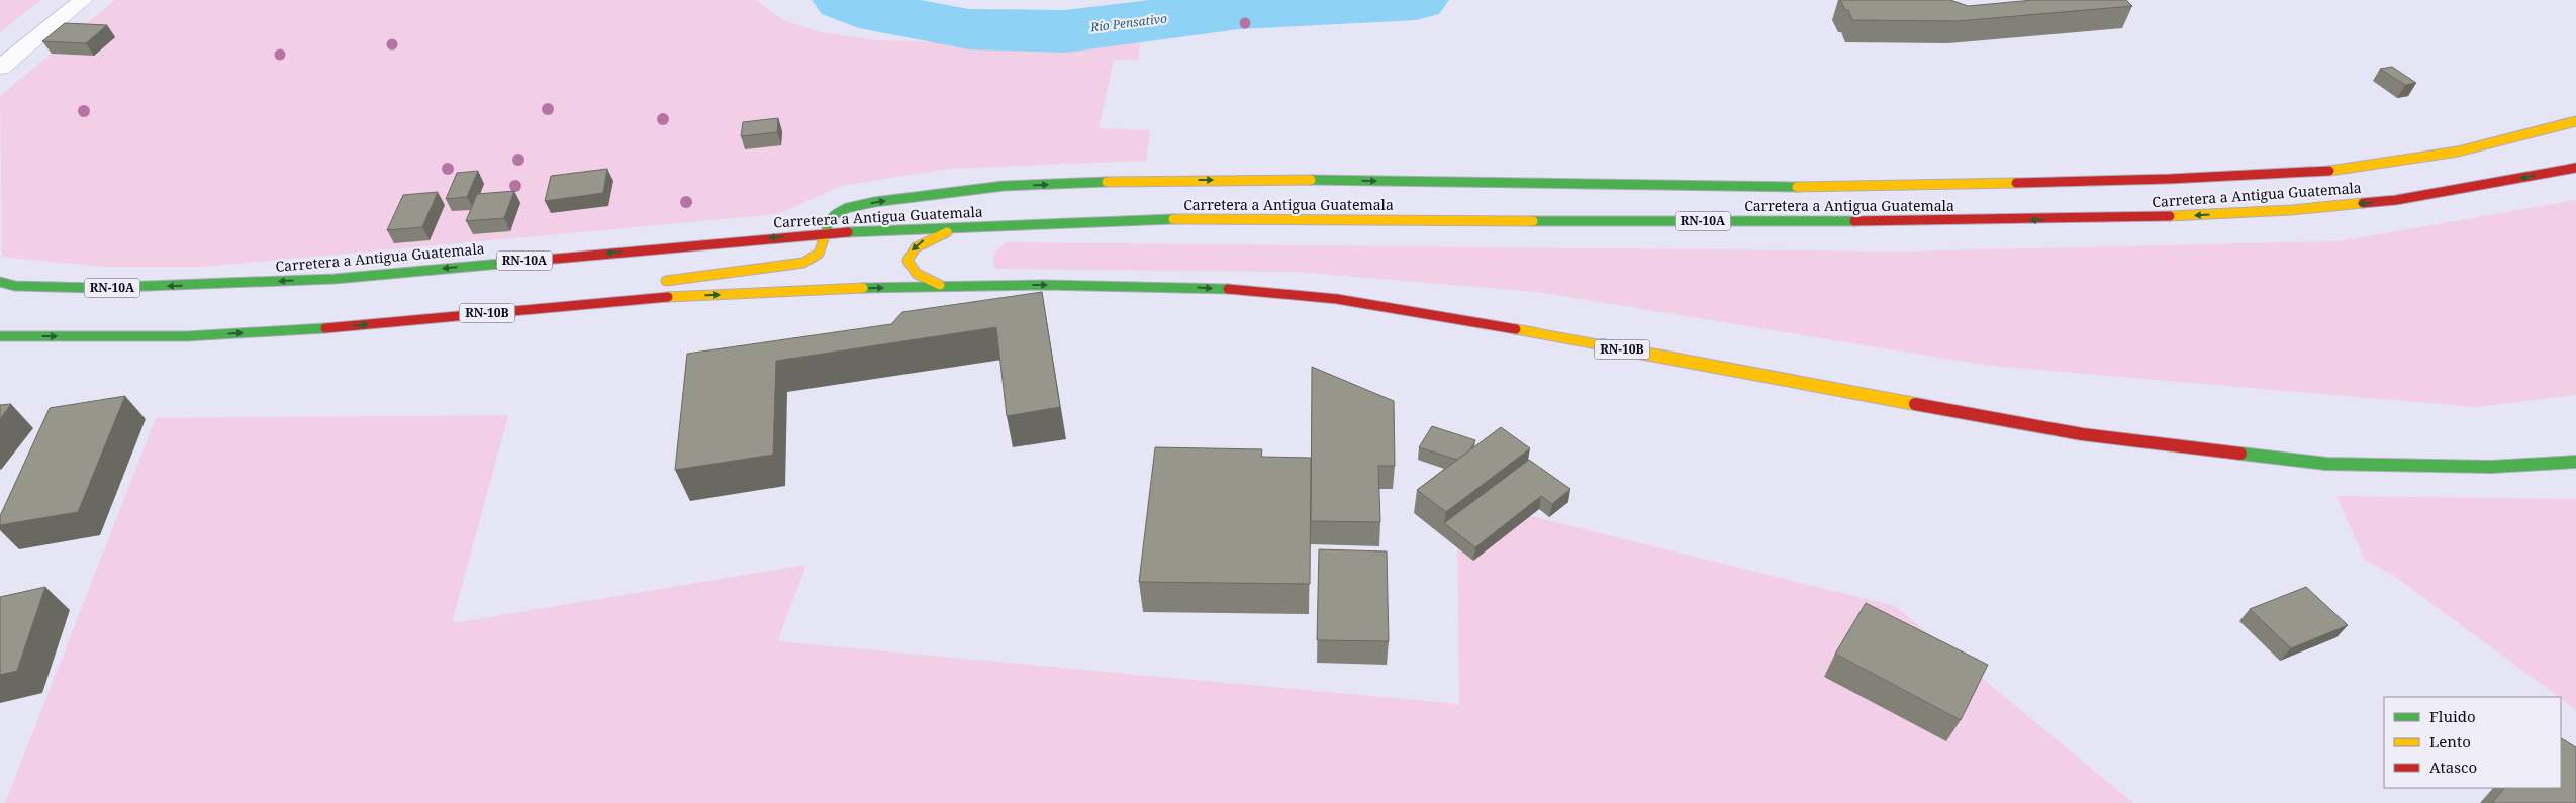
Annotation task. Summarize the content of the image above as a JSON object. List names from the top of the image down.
{
  "streets": {
    "main road": ["Carretera a Antigua Guatemala", "RN-10A", "RN-10B"]
  },
  "water": ["Río Pensativo"],
  "legend": ["Fluido", "Lento", "Atasco"]
}
